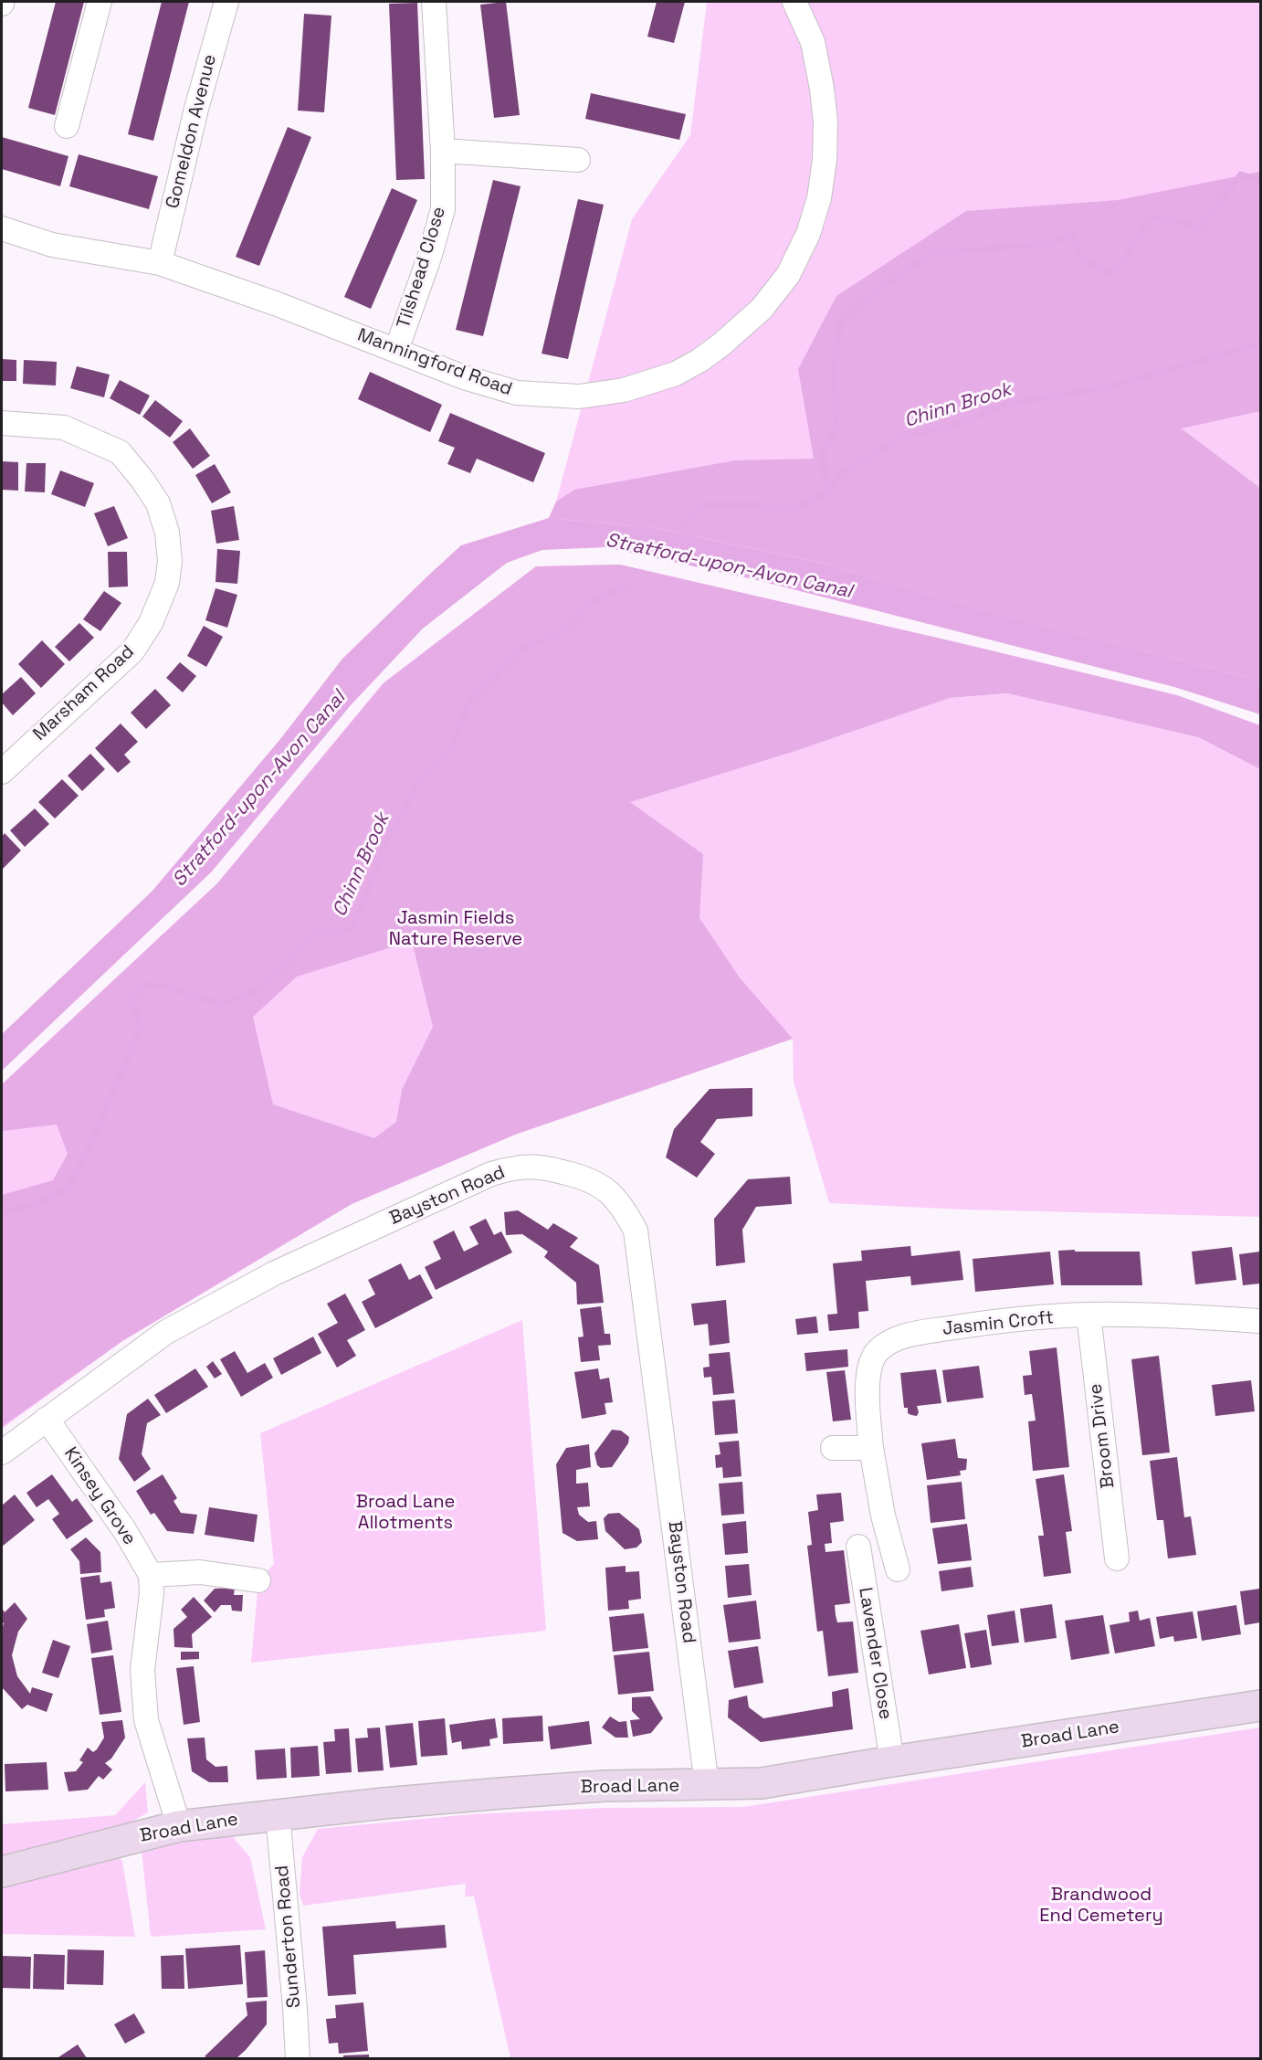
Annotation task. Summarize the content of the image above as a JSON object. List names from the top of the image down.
{
  "streets": {
    "street": [
      "Gomeldon Avenue",
      "Tilshead Close",
      "Manningford Road",
      "Marsham Road",
      "Bayston Road",
      "Jasmin Croft",
      "Broom Drive",
      "Kinsey Grove",
      "Lavender Close",
      "Broad Lane",
      "Sunderton Road"
    ]
  },
  "crossings": [
    ["Gomeldon Avenue", "Manningford Road"],
    ["Tilshead Close", "Manningford Road"],
    ["Bayston Road", "Kinsey Grove"],
    ["Bayston Road", "Broad Lane"],
    ["Jasmin Croft", "Broom Drive"],
    ["Kinsey Grove", "Broad Lane"],
    ["Lavender Close", "Broad Lane"],
    ["Broad Lane", "Sunderton Road"]
  ],
  "water": ["Chinn Brook", "Stratford-upon-Avon Canal"],
  "parks": ["Jasmin Fields Nature Reserve", "Broad Lane Allotments", "Brandwood End Cemetery"]
}
